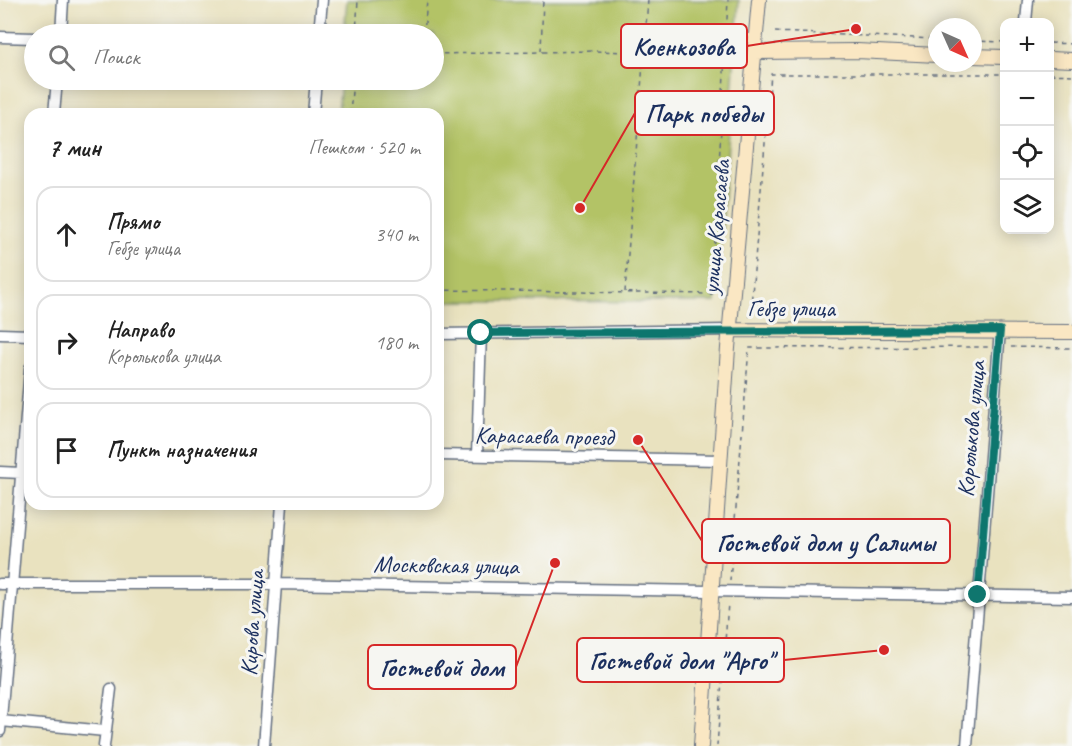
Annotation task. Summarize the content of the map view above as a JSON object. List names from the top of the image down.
{
  "streets": {
    "main road": ["улица Карасаева", "Гебзе улица"],
    "street": [
      "Королькова улица",
      "Карасаева проезд",
      "Московская улица",
      "Кирова улица"
    ]
  },
  "crossings": [
    ["улица Карасаева", "Гебзе улица"],
    ["улица Карасаева", "Карасаева проезд"],
    ["улица Карасаева", "Московская улица"],
    ["Гебзе улица", "Королькова улица"],
    ["Королькова улица", "Московская улица"],
    ["Московская улица", "Кирова улица"]
  ],
  "places": [
    "Коенкозова",
    "Парк победы",
    "Гостевой дом у Салимы",
    "Гостевой дом",
    "Гостевой дом \"Арго\""
  ],
  "north": "bottom right",
  "page": {
    "map_buttons": ["+", "−"],
    "search": "Поиск",
    "heading": ["7 мин", "Пешком · 520 m"],
    "list": [
      ["Прямо", "Гебзе улица", "340 m"],
      ["Направо", "Королькова улица", "180 m"],
      "Пункт назначения"
    ]
  }
}
